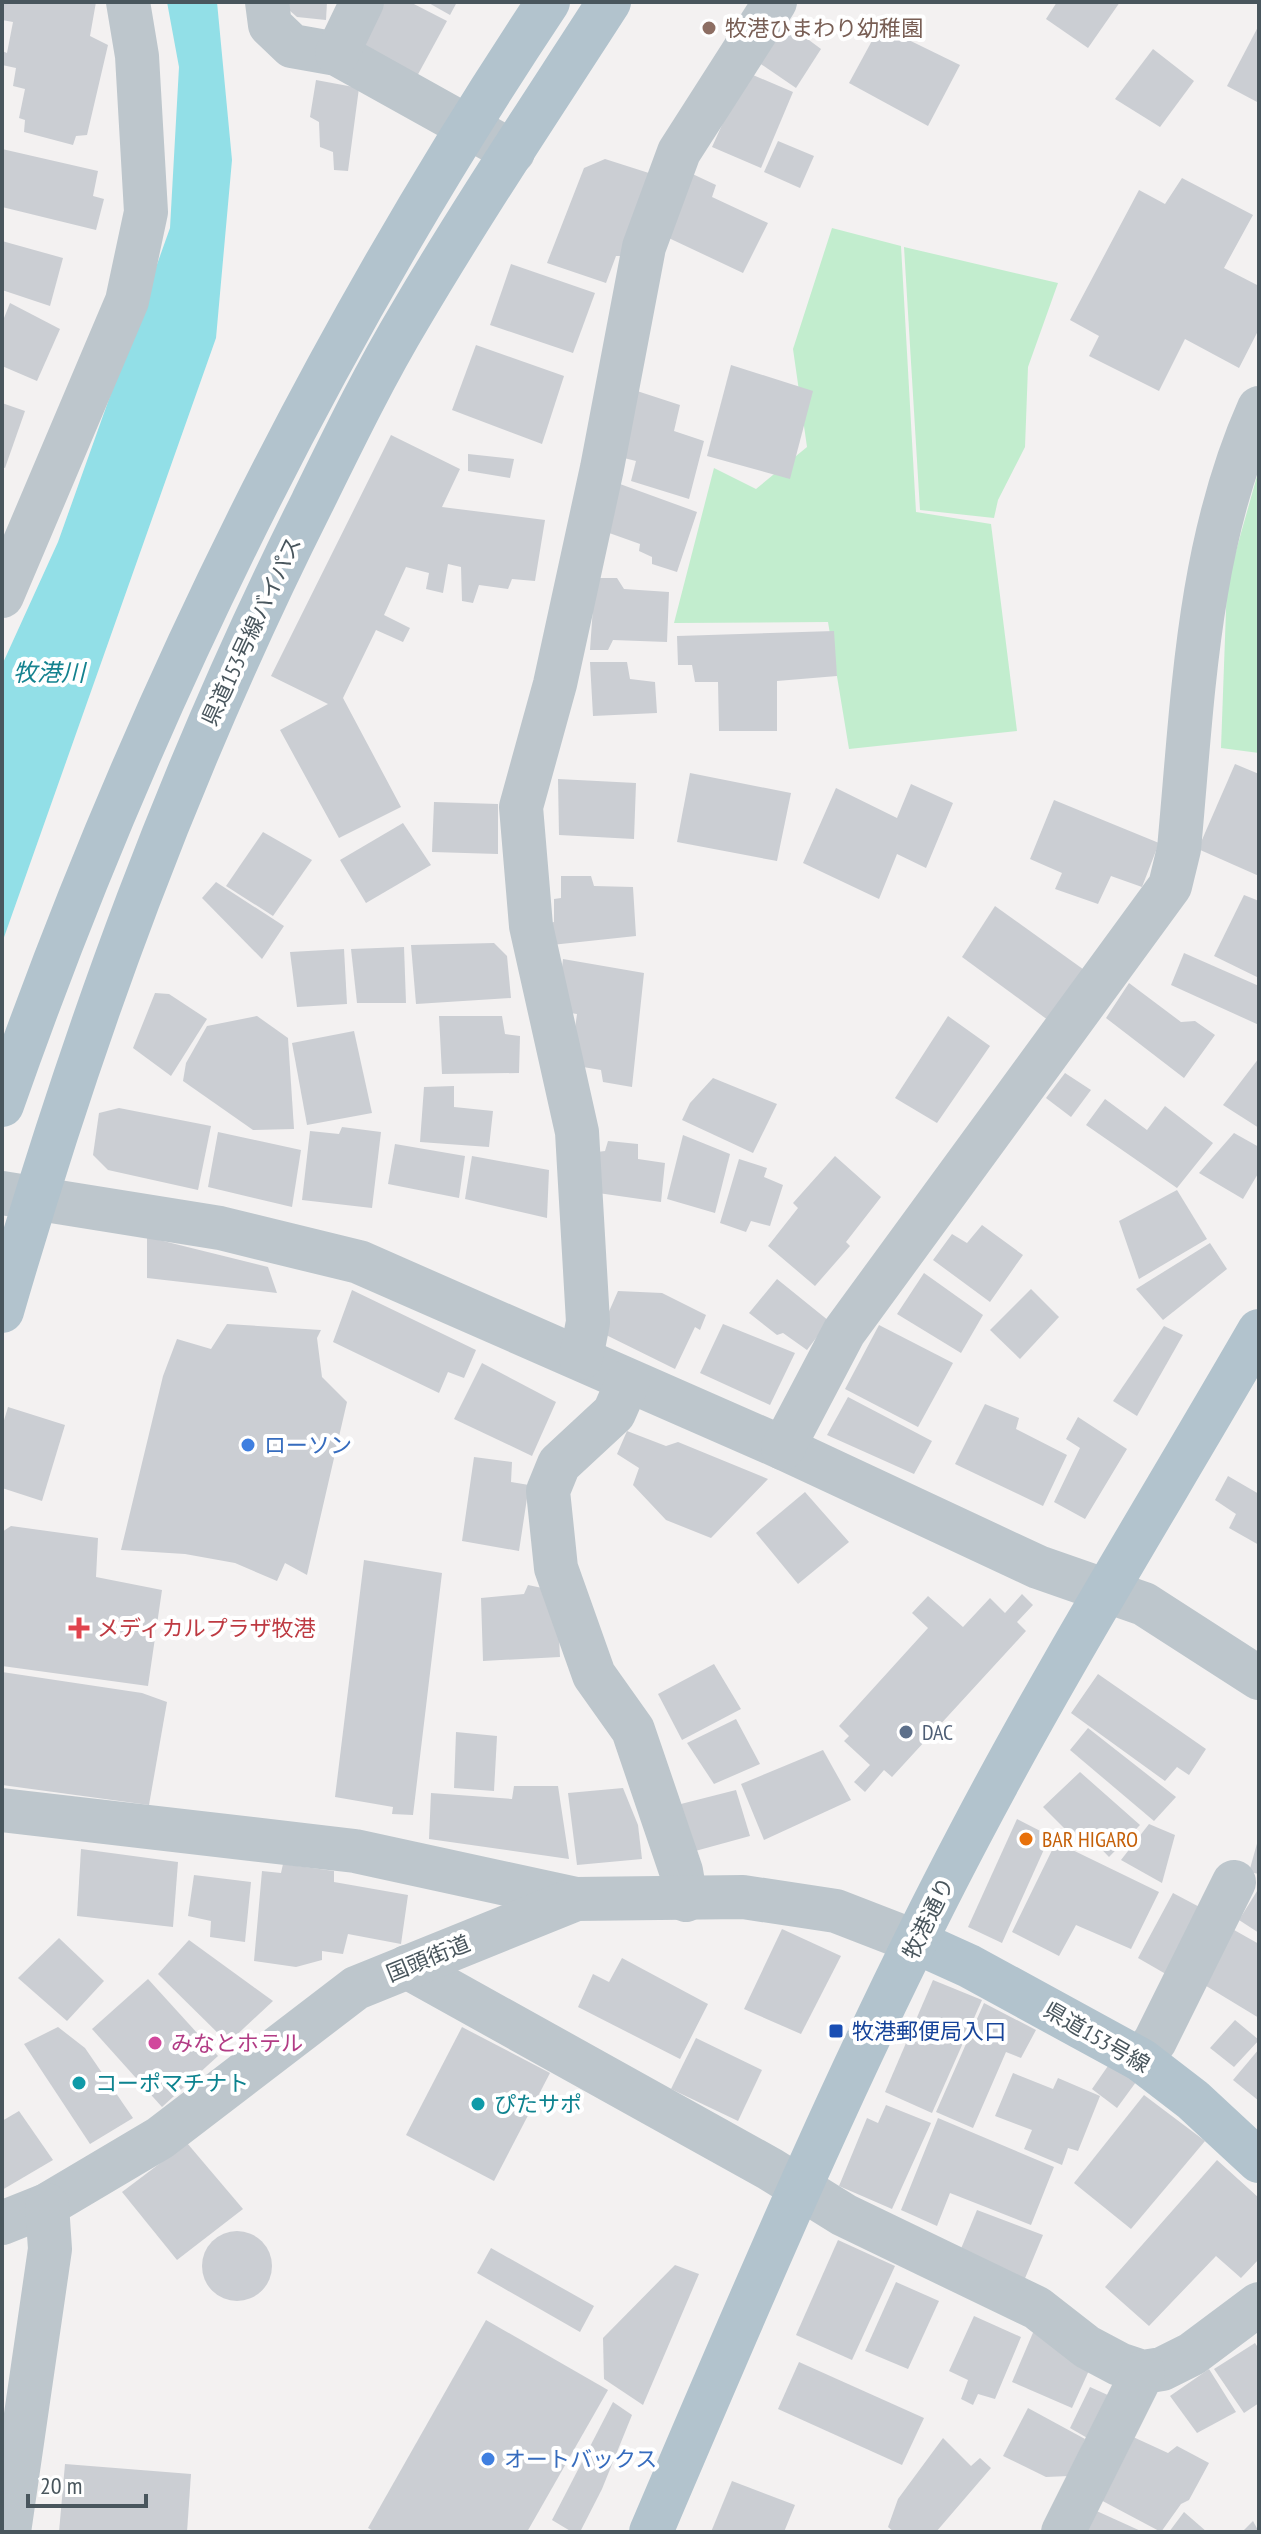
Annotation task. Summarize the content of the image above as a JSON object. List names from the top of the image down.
{
  "streets": {
    "main road": ["県道153号線バイパス", "牧港通り", "県道153号線"],
    "street": ["国頭街道"]
  },
  "crossings": [
    ["牧港通り", "国頭街道"],
    ["牧港通り", "県道153号線"],
    ["国頭街道", "県道153号線"]
  ],
  "water": ["牧港川"],
  "places": {
    "other": [
      "牧港ひまわり幼稚園",
      "ローソン",
      "DAC",
      "BAR HIGARO",
      "みなとホテル",
      "コーポマチナト",
      "ぴたサポ",
      "オートバックス"
    ],
    "health": ["メディカルプラザ牧港"],
    "transit": ["牧港郵便局入口"]
  },
  "scale_bar": "20 m"
}
